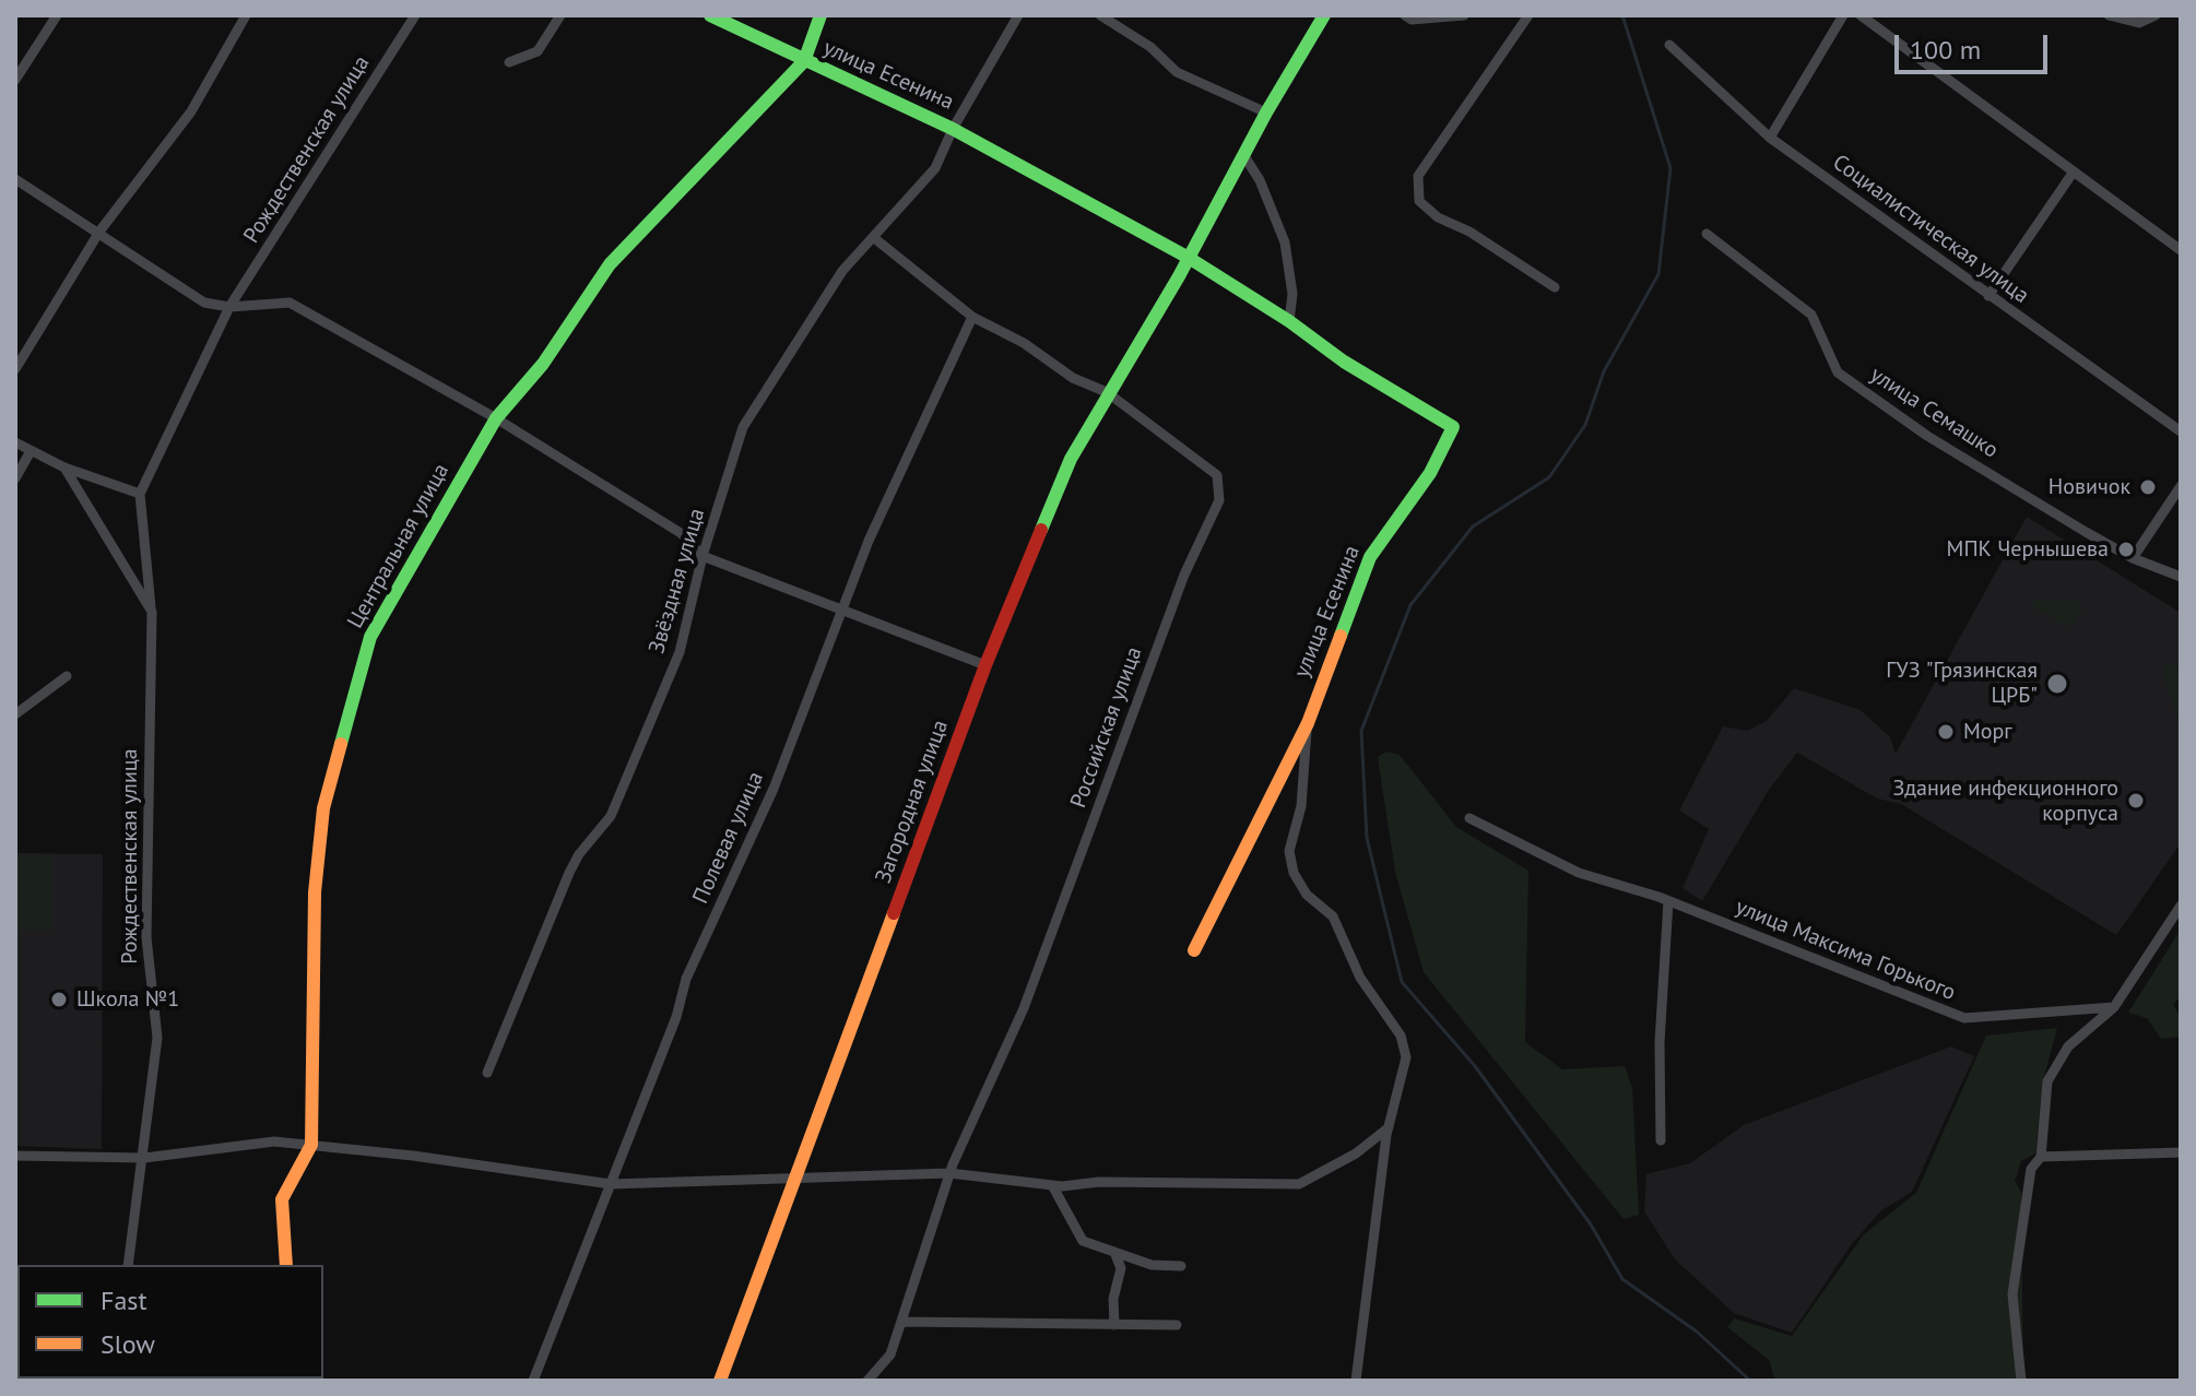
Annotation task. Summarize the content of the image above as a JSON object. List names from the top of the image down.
{
  "streets": {
    "street": [
      "улица Есенина",
      "Рождественская улица",
      "Социалистическая улица",
      "улица Семашко",
      "Центральная улица",
      "Звёздная улица",
      "Российская улица",
      "Загородная улица",
      "Полевая улица",
      "улица Максима Горького"
    ]
  },
  "crossings": [
    ["улица Есенина", "Центральная улица"],
    ["улица Есенина", "Звёздная улица"],
    ["улица Есенина", "Загородная улица"],
    ["Звёздная улица", "Российская улица"],
    ["Российская улица", "Загородная улица"],
    ["Российская улица", "Полевая улица"]
  ],
  "places": [
    "Новичок",
    "МПК Чернышева",
    "ГУЗ \"Грязинская ЦРБ\"",
    "Морг",
    "Здание инфекционного корпуса",
    "Школа №1"
  ],
  "legend": ["Fast", "Slow"],
  "scale_bar": "100 m"
}
